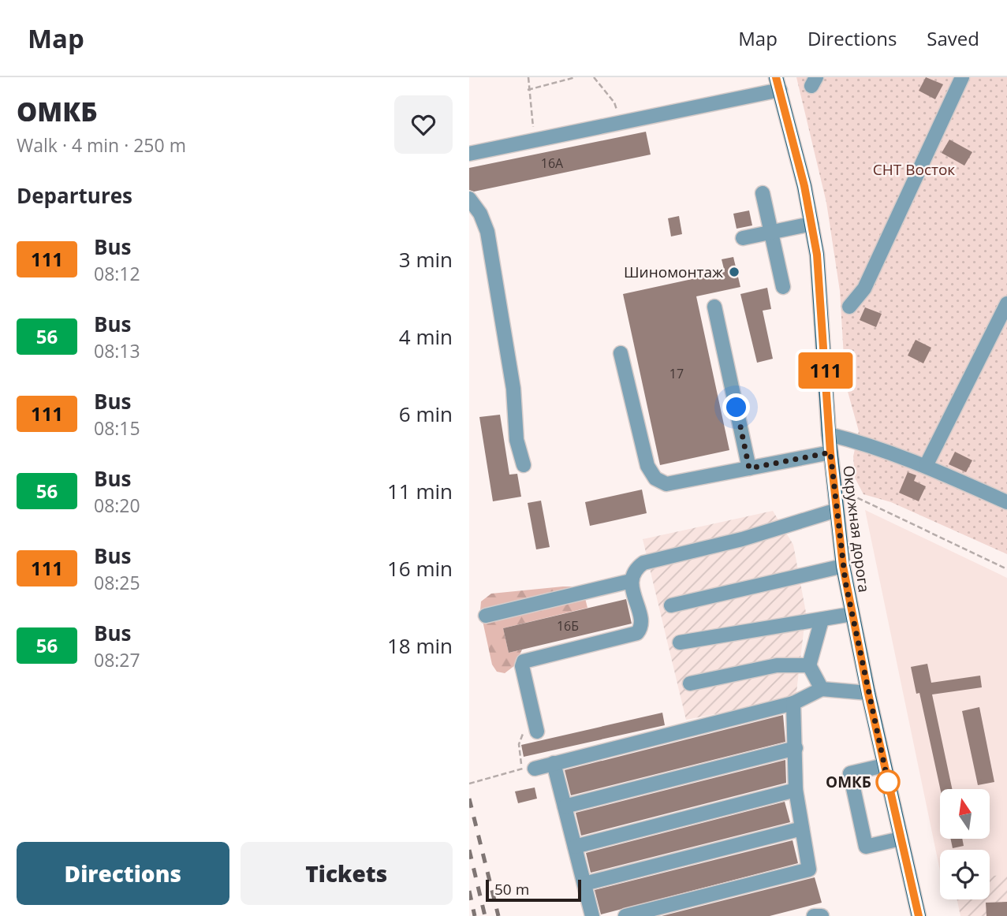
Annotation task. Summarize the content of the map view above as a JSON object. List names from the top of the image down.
{
  "streets": {
    "main road": ["Окружная дорога"]
  },
  "parks": ["СНТ Восток"],
  "places": ["Шиномонтаж", "ОМКБ"],
  "lines": ["bus line 111"],
  "house_numbers": ["16А", "17", "16Б"],
  "scale_bar": "50 m",
  "north": "top",
  "page": {
    "header": "Map",
    "nav": ["Map", "Directions", "Saved"],
    "heading": [
      ["ОМКБ", "Walk · 4 min · 250 m"],
      "Departures"
    ],
    "on_map": "111",
    "list": [
      {
        "mark": "111",
        "name": "Bus",
        "note": "08:12",
        "value": "3 min"
      },
      {
        "mark": "56",
        "name": "Bus",
        "note": "08:13",
        "value": "4 min"
      },
      {
        "mark": "111",
        "name": "Bus",
        "note": "08:15",
        "value": "6 min"
      },
      {
        "mark": "56",
        "name": "Bus",
        "note": "08:20",
        "value": "11 min"
      },
      {
        "mark": "111",
        "name": "Bus",
        "note": "08:25",
        "value": "16 min"
      },
      {
        "mark": "56",
        "name": "Bus",
        "note": "08:27",
        "value": "18 min"
      }
    ],
    "buttons": ["Directions", "Tickets"],
    "scale": "50 m"
  }
}
